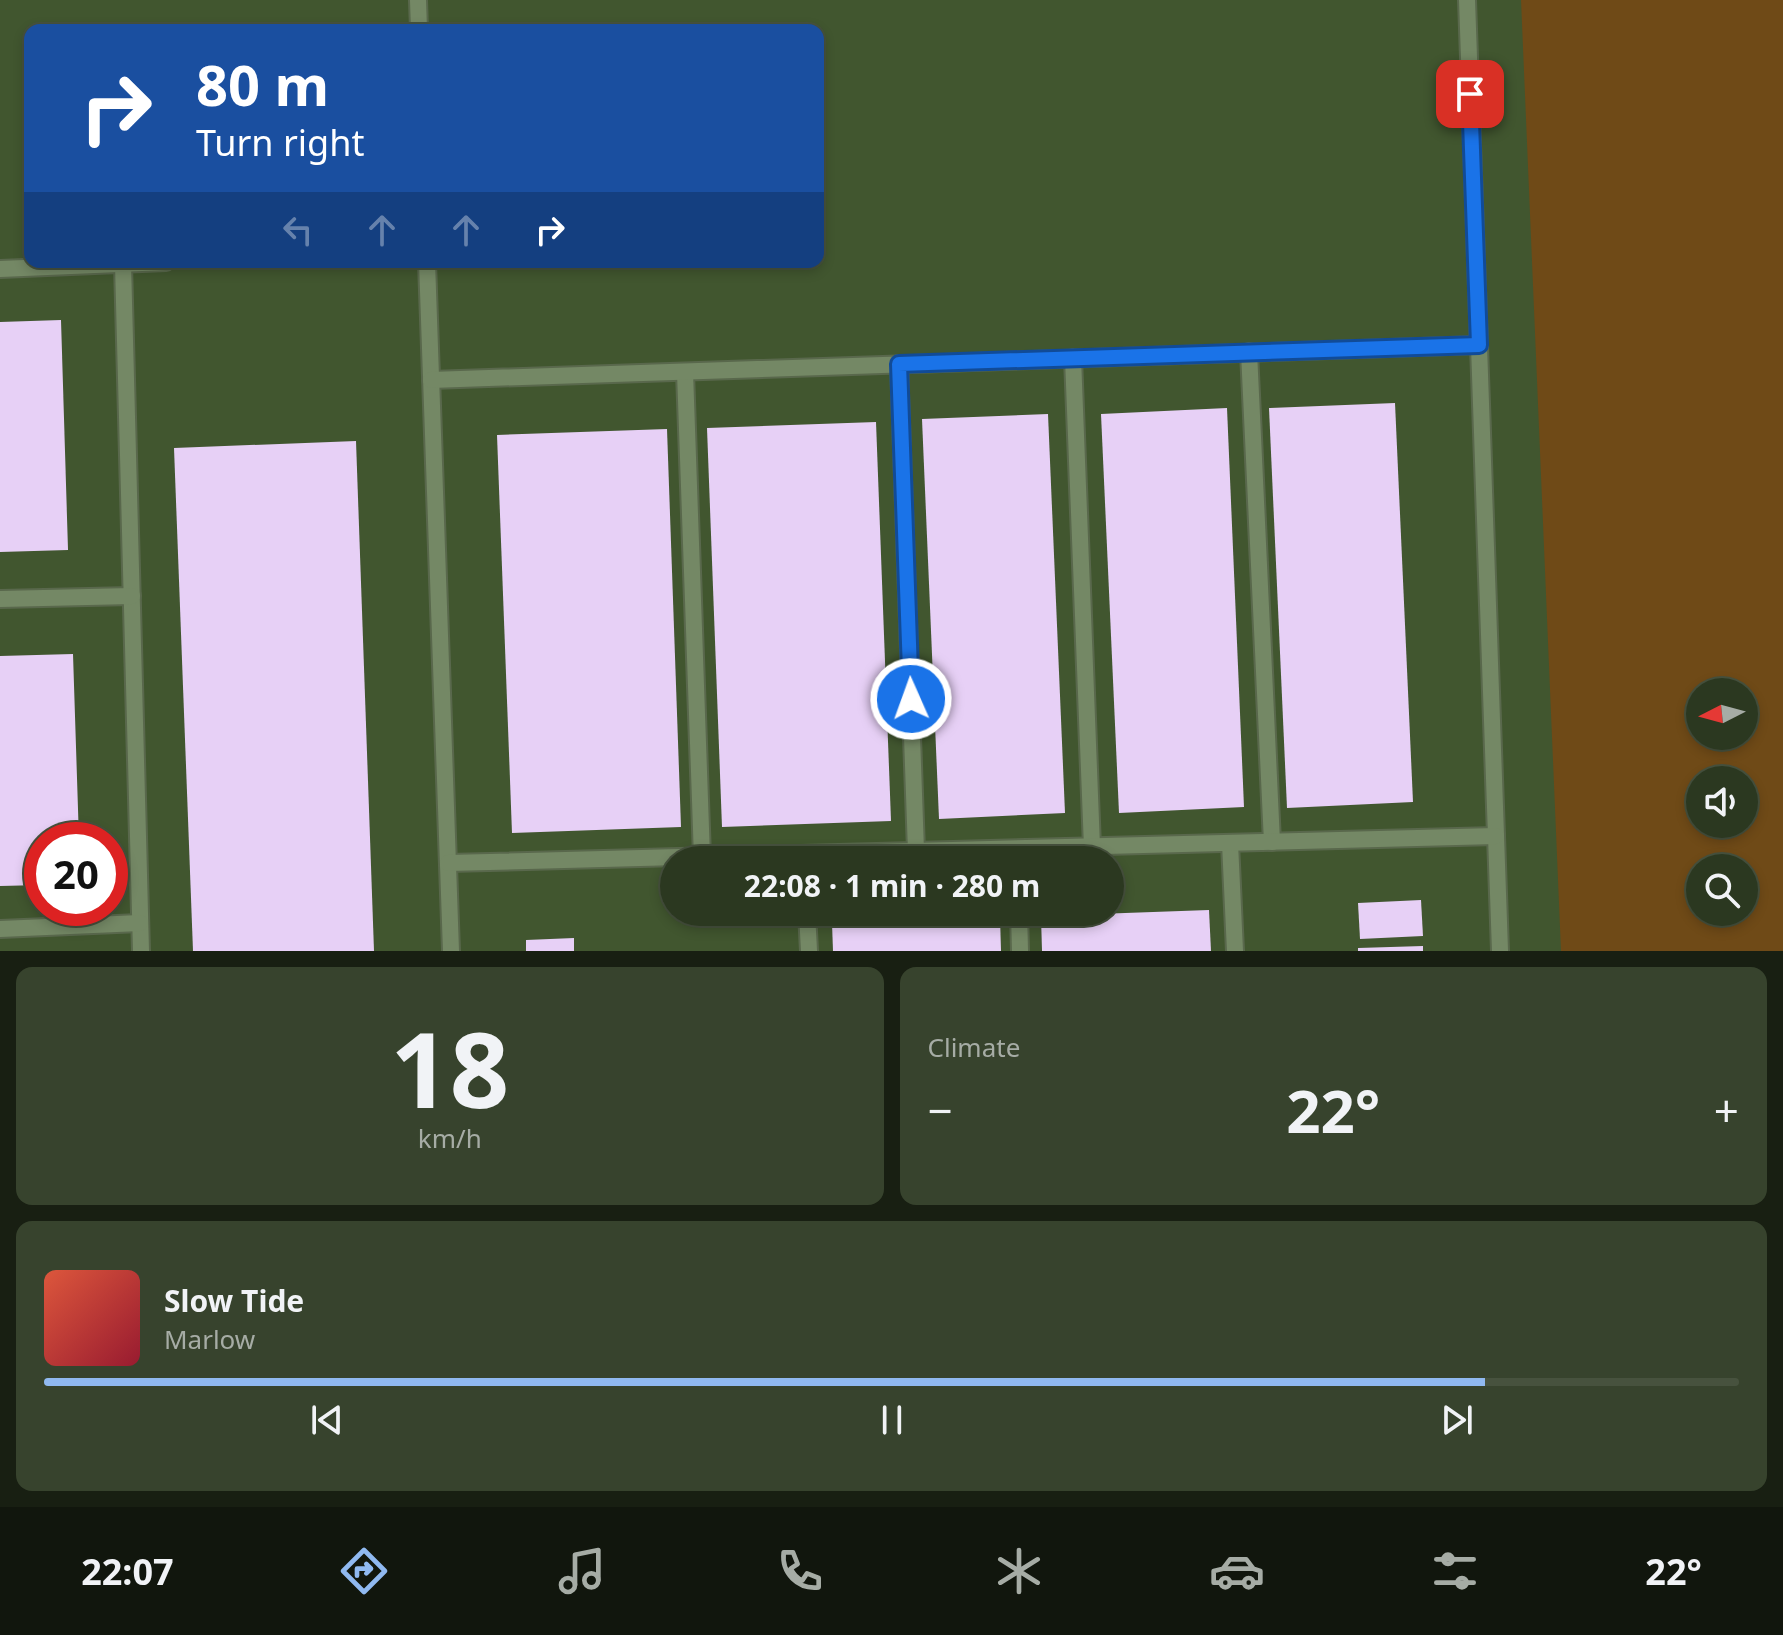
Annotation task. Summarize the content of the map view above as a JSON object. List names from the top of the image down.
{
  "north": "left",
  "page": {
    "turn": ["80 m", "Turn right"],
    "limit": "20",
    "trip": "22:08 · 1 min · 280 m",
    "tile": [
      ["18", "km/h"],
      "Climate"
    ],
    "heat": ["−", "22°", "+"],
    "song": ["Slow Tide", "Marlow"],
    "tabs": ["22:07", "22°"]
  }
}
